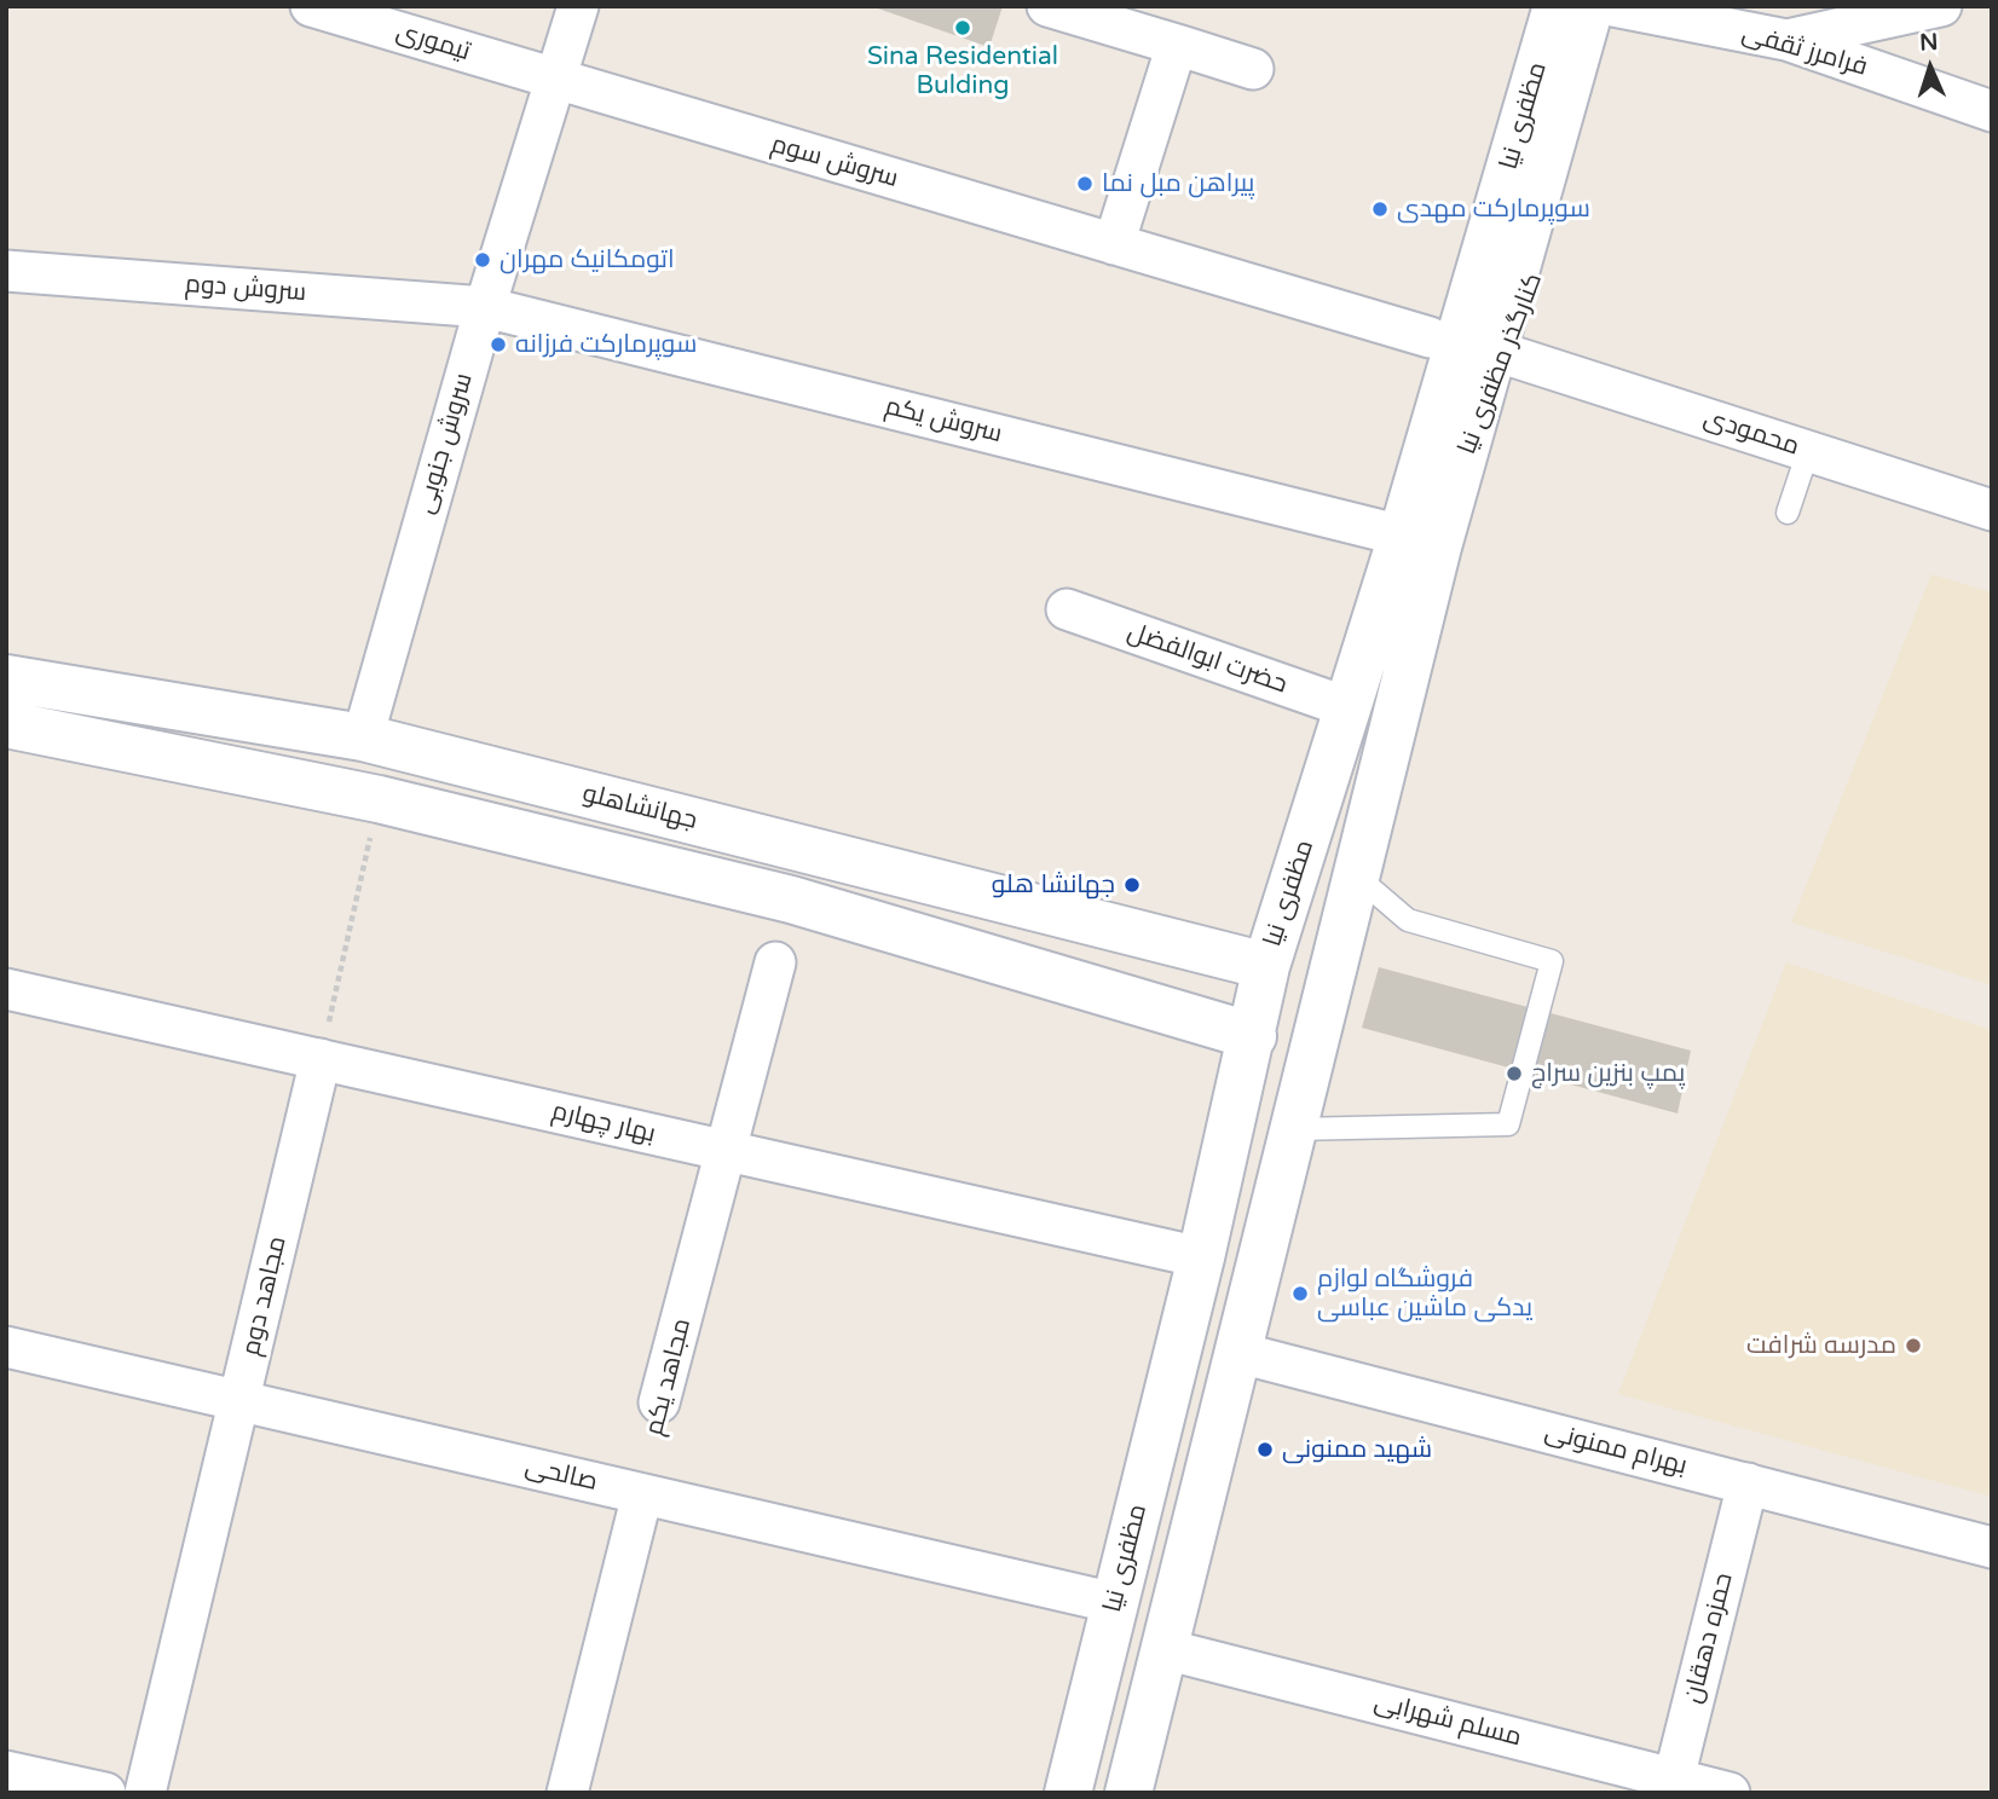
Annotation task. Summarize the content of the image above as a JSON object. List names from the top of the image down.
{
  "streets": {
    "main road": ["مظفری نیا", "کنارگذر مظفری نیا", "جهانشاهلو"],
    "street": [
      "تیموری",
      "فرامرز ثقفی",
      "سروش سوم",
      "سروش دوم",
      "سروش یکم",
      "محمودی",
      "سروش جنوبی",
      "حضرت ابوالفضل",
      "بهار چهارم",
      "مجاهد دوم",
      "مجاهد یکم",
      "بهرام ممنونی",
      "صالحی",
      "حمزه دهقان",
      "مسلم شهرابی"
    ]
  },
  "crossings": [
    ["تیموری", "سروش سوم"],
    ["تیموری", "سروش جنوبی"],
    ["فرامرز ثقفی", "کنارگذر مظفری نیا"],
    ["مظفری نیا", "کنارگذر مظفری نیا"],
    ["مظفری نیا", "سروش یکم"],
    ["مظفری نیا", "حضرت ابوالفضل"],
    ["مظفری نیا", "جهانشاهلو"],
    ["مظفری نیا", "بهار چهارم"],
    ["مظفری نیا", "بهرام ممنونی"],
    ["مظفری نیا", "صالحی"],
    ["مظفری نیا", "مسلم شهرابی"],
    ["سروش سوم", "سروش جنوبی"],
    ["سروش دوم", "سروش یکم"],
    ["سروش دوم", "سروش جنوبی"],
    ["کنارگذر مظفری نیا", "محمودی"],
    ["سروش یکم", "سروش جنوبی"],
    ["سروش جنوبی", "جهانشاهلو"],
    ["بهار چهارم", "مجاهد دوم"],
    ["بهار چهارم", "مجاهد یکم"],
    ["مجاهد دوم", "صالحی"],
    ["بهرام ممنونی", "حمزه دهقان"],
    ["حمزه دهقان", "مسلم شهرابی"]
  ],
  "places": [
    "Sina Residential Bulding",
    "پیراهن مبل نما",
    "سوپرمارکت مهدی",
    "اتومکانیک مهران",
    "سوپرمارکت فرزانه",
    "جهانشا هلو",
    "پمپ بنزین سراج",
    "فروشگاه لوازم یدکی ماشین عباسی",
    "مدرسه شرافت",
    "شهید ممنونی"
  ],
  "north": "top"
}
